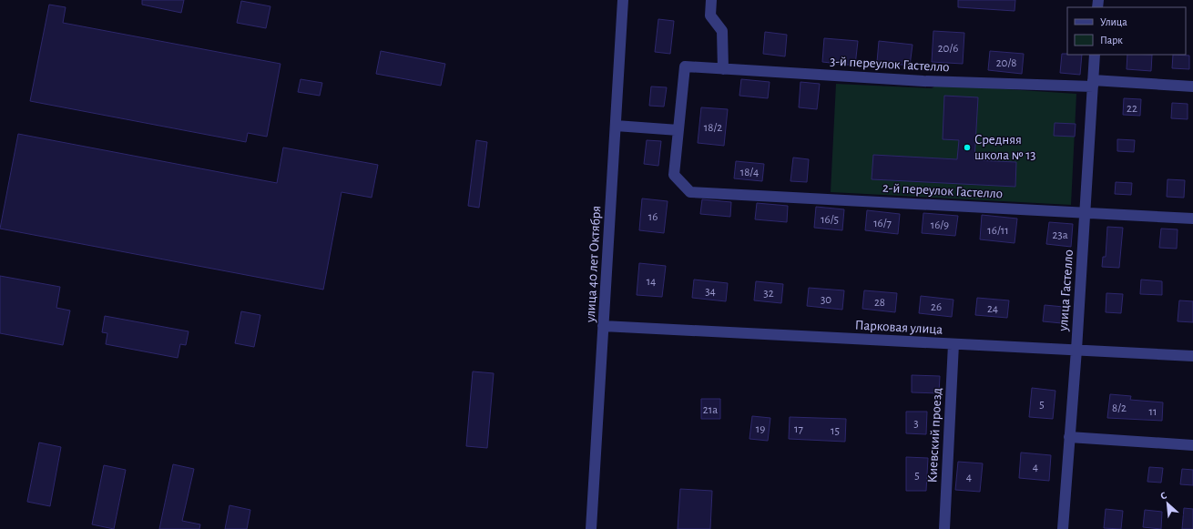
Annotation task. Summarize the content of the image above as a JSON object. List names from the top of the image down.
{
  "streets": {
    "street": [
      "3-й переулок Гастелло",
      "2-й переулок Гастелло",
      "улица 40 лет Октября",
      "улица Гастелло",
      "Парковая улица",
      "Киевский проезд"
    ]
  },
  "crossings": [
    ["3-й переулок Гастелло", "2-й переулок Гастелло"],
    ["3-й переулок Гастелло", "улица Гастелло"],
    ["2-й переулок Гастелло", "улица Гастелло"],
    ["улица 40 лет Октября", "Парковая улица"],
    ["улица Гастелло", "Парковая улица"],
    ["Парковая улица", "Киевский проезд"]
  ],
  "places": ["Средняя школа № 13"],
  "house_numbers": [
    "20/6",
    "20/8",
    "22",
    "18/2",
    "18/4",
    "16",
    "16/5",
    "16/7",
    "16/9",
    "16/11",
    "23а",
    "14",
    "34",
    "32",
    "30",
    "28",
    "26",
    "24",
    "5",
    "8/2",
    "21а",
    "11",
    "3",
    "19",
    "17",
    "15",
    "4",
    "5",
    "4"
  ],
  "legend": ["Улица", "Парк"],
  "north": "top left"
}
